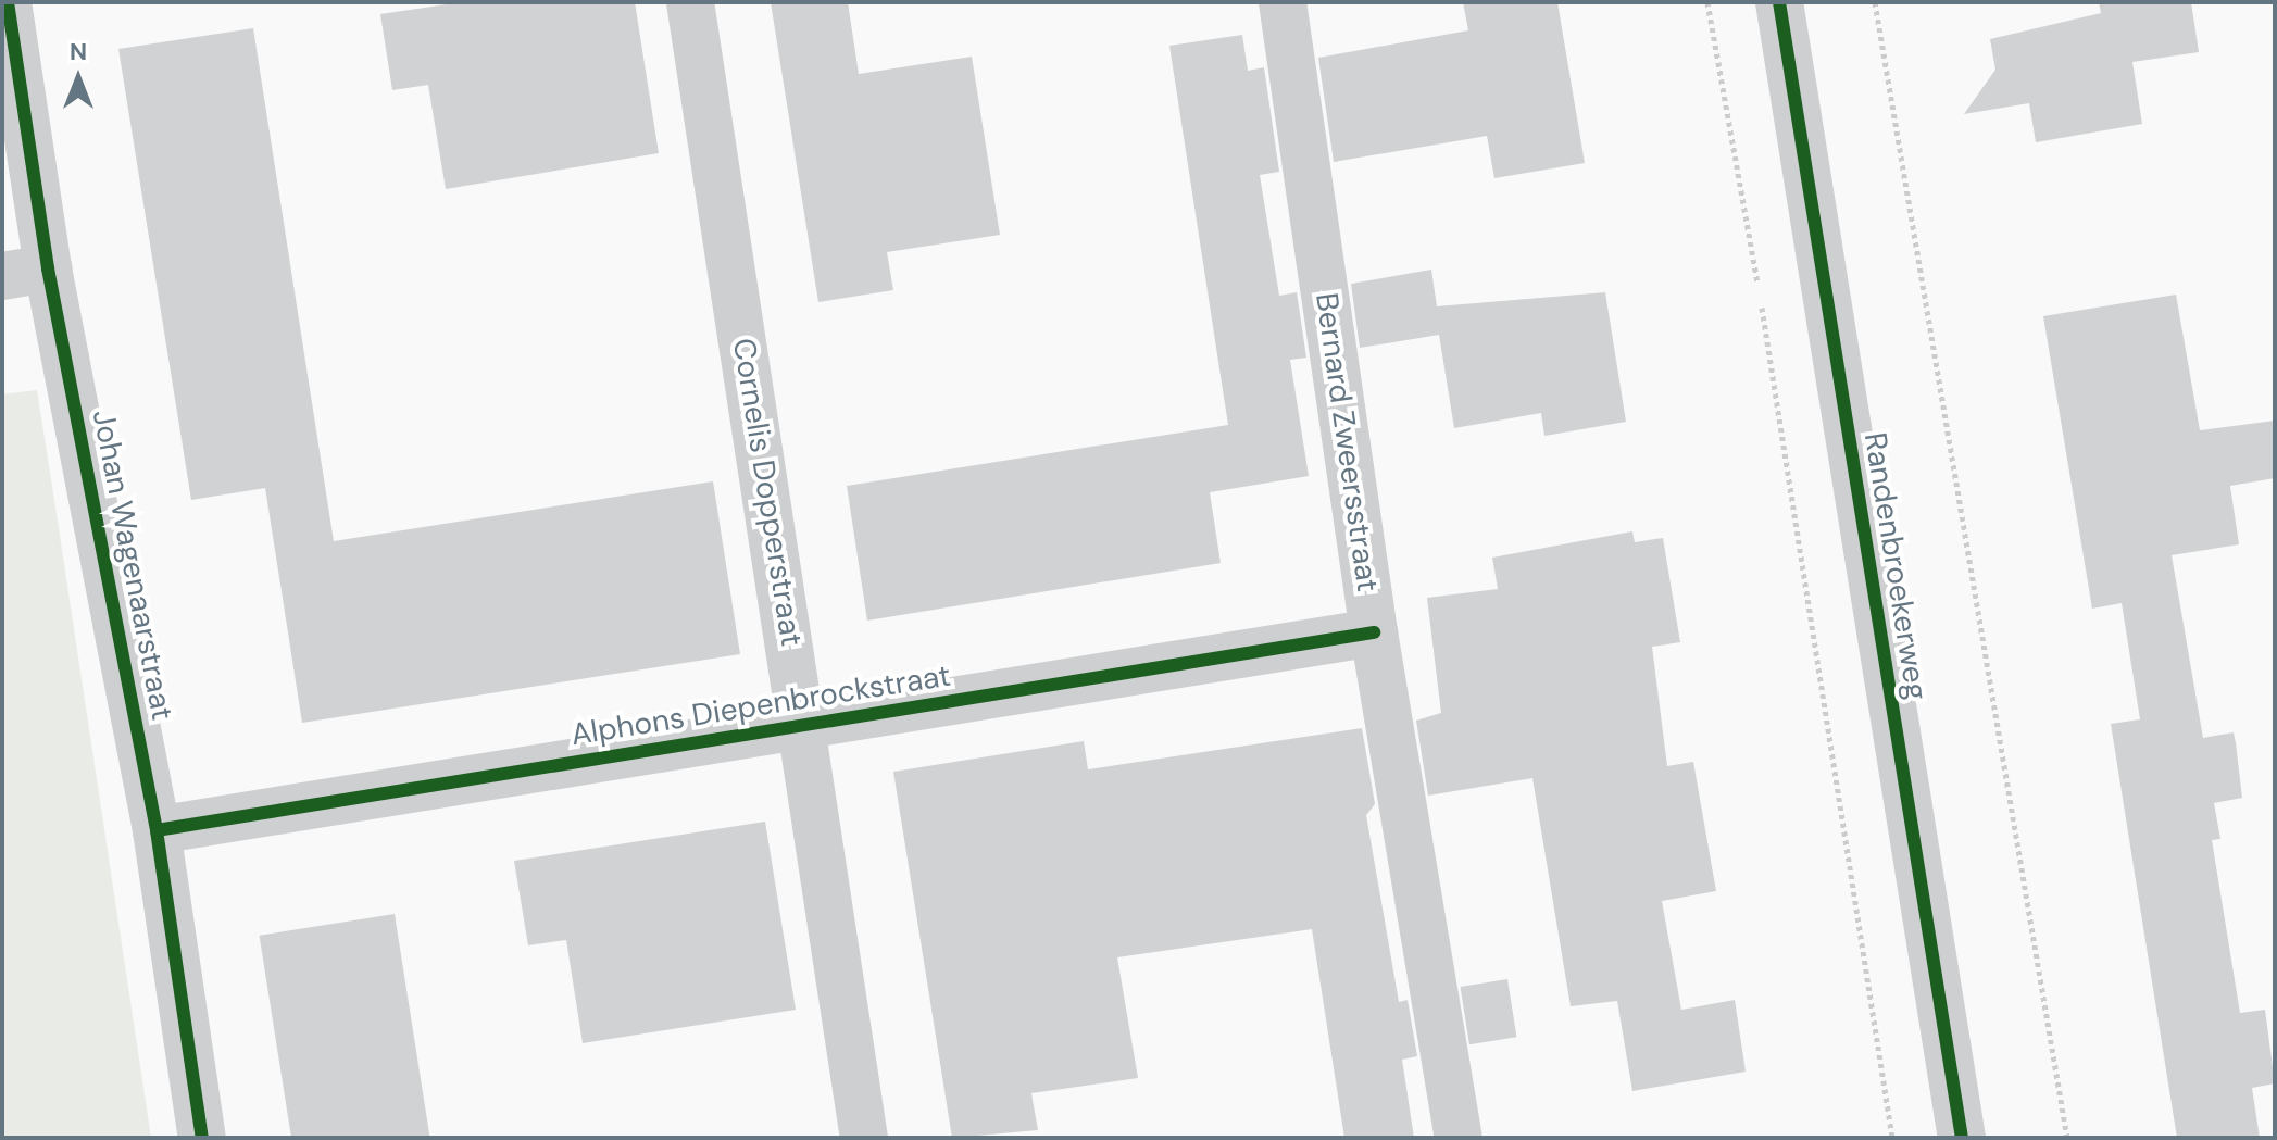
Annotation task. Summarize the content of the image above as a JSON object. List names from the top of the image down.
{
  "streets": {
    "street": [
      "Bernard Zweersstraat",
      "Cornelis Dopperstraat",
      "Johan Wagenaarstraat",
      "Randenbroekerweg",
      "Alphons Diepenbrockstraat"
    ]
  },
  "crossings": [
    ["Bernard Zweersstraat", "Alphons Diepenbrockstraat"],
    ["Cornelis Dopperstraat", "Alphons Diepenbrockstraat"],
    ["Johan Wagenaarstraat", "Alphons Diepenbrockstraat"]
  ],
  "north": "top"
}
